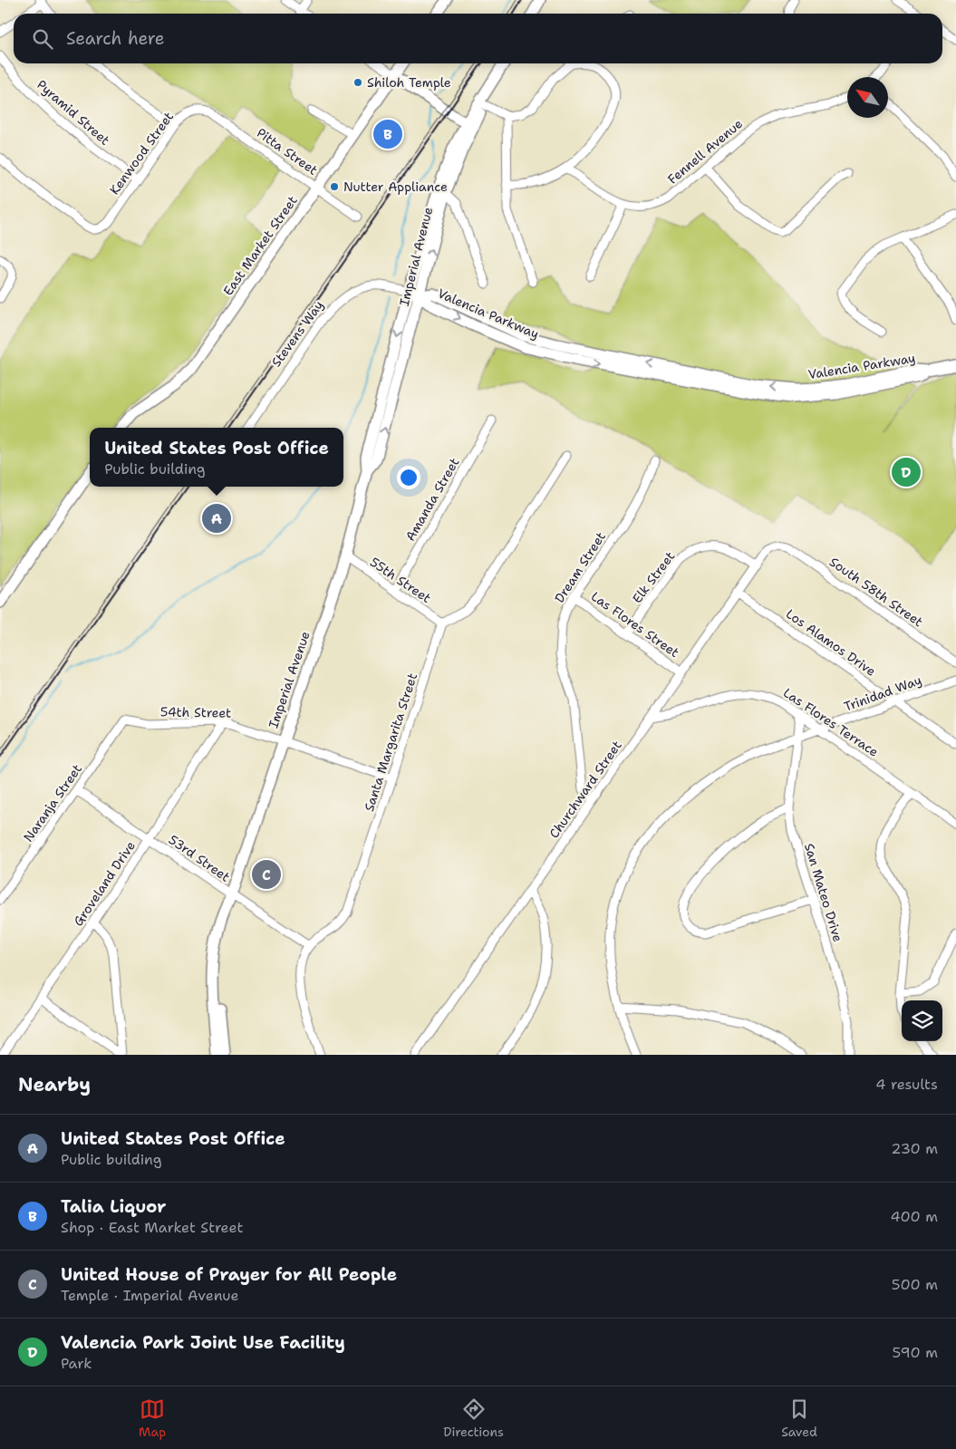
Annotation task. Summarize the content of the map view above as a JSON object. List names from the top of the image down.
{
  "streets": {
    "main road": [
      "East Market Street",
      "Imperial Avenue",
      "Valencia Parkway",
      "Stevens Way"
    ],
    "street": [
      "Pyramid Street",
      "Pitta Street",
      "Fennell Avenue",
      "Kenwood Street",
      "Amanda Street",
      "Dream Street",
      "Elk Street",
      "55th Street",
      "South 58th Street",
      "Las Flores Street",
      "Los Alamos Drive",
      "Trinidad Way",
      "54th Street",
      "Las Flores Terrace",
      "Santa Margarita Street",
      "Churchward Street",
      "Naranja Street",
      "53rd Street",
      "Groveland Drive",
      "San Mateo Drive"
    ]
  },
  "crossings": [
    ["Pyramid Street", "Kenwood Street"],
    ["Pitta Street", "Kenwood Street"],
    ["Pitta Street", "East Market Street"],
    ["Imperial Avenue", "Valencia Parkway"],
    ["Imperial Avenue", "Stevens Way"],
    ["Imperial Avenue", "55th Street"],
    ["Imperial Avenue", "54th Street"],
    ["Imperial Avenue", "53rd Street"],
    ["Valencia Parkway", "Stevens Way"],
    ["Amanda Street", "55th Street"],
    ["Dream Street", "Las Flores Street"],
    ["Dream Street", "Churchward Street"],
    ["Elk Street", "Las Flores Street"],
    ["Elk Street", "Churchward Street"],
    ["55th Street", "Santa Margarita Street"],
    ["South 58th Street", "Churchward Street"],
    ["Las Flores Street", "Churchward Street"],
    ["Los Alamos Drive", "Trinidad Way"],
    ["Los Alamos Drive", "Churchward Street"],
    ["Trinidad Way", "Las Flores Terrace"],
    ["Trinidad Way", "San Mateo Drive"],
    ["54th Street", "Santa Margarita Street"],
    ["54th Street", "Naranja Street"],
    ["54th Street", "Groveland Drive"],
    ["Las Flores Terrace", "Churchward Street"],
    ["Las Flores Terrace", "San Mateo Drive"],
    ["Santa Margarita Street", "53rd Street"],
    ["Naranja Street", "53rd Street"],
    ["53rd Street", "Groveland Drive"]
  ],
  "places": ["Shiloh Temple", "Nutter Appliance"],
  "north": "top left",
  "page": {
    "search": "Search here",
    "pins": [
      "B",
      "D",
      "A",
      "C"
    ],
    "popup": ["United States Post Office", "Public building"],
    "heading": ["Nearby", "4 results"],
    "list": [
      {
        "mark": "A",
        "name": "United States Post Office",
        "note": "Public building",
        "value": "230 m"
      },
      {
        "mark": "B",
        "name": "Talia Liquor",
        "note": "Shop · East Market Street",
        "value": "400 m"
      },
      {
        "mark": "C",
        "name": "United House of Prayer for All People",
        "note": "Temple · Imperial Avenue",
        "value": "500 m"
      },
      {
        "mark": "D",
        "name": "Valencia Park Joint Use Facility",
        "note": "Park",
        "value": "590 m"
      }
    ],
    "nav": ["Map", "Directions", "Saved"]
  }
}
